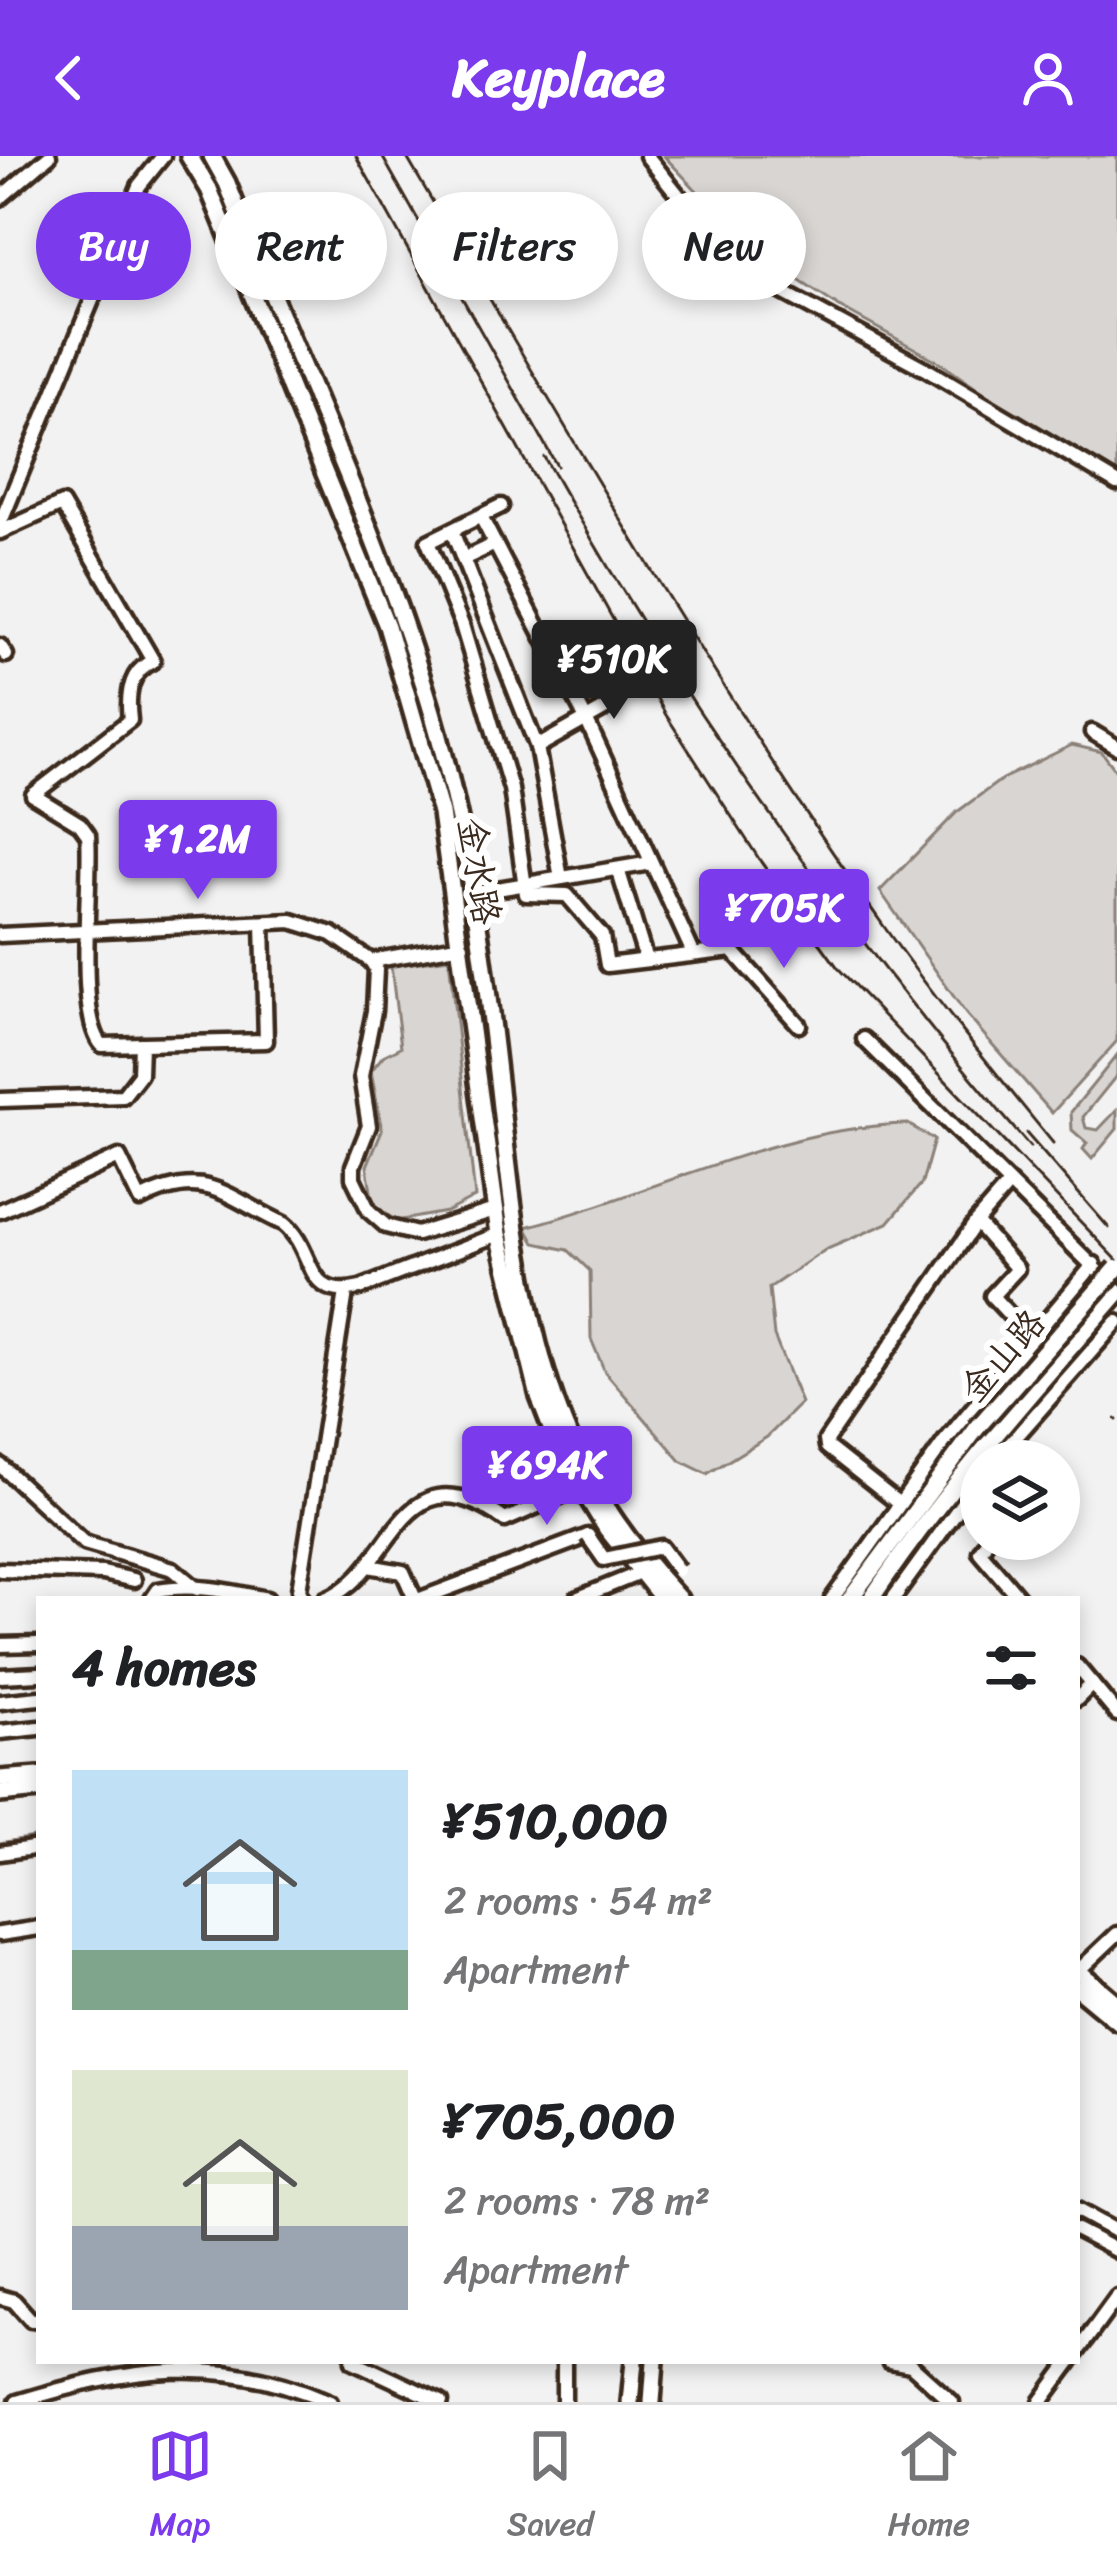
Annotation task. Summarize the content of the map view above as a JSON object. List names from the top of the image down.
{
  "streets": {
    "main road": ["金水路", "金山路"]
  },
  "page": {
    "header": "Keyplace",
    "chip": [
      "Buy",
      "Rent",
      "Filters",
      "New"
    ],
    "price": [
      "¥510K",
      "¥1.2M",
      "¥705K",
      "¥694K"
    ],
    "heading": "4 homes",
    "list": [
      {
        "name": "¥510,000",
        "note": "2 rooms · 54 m² · Apartment"
      },
      {
        "name": "¥705,000",
        "note": "2 rooms · 78 m² · Apartment"
      }
    ],
    "tabs": ["Map", "Saved", "Home"]
  }
}
